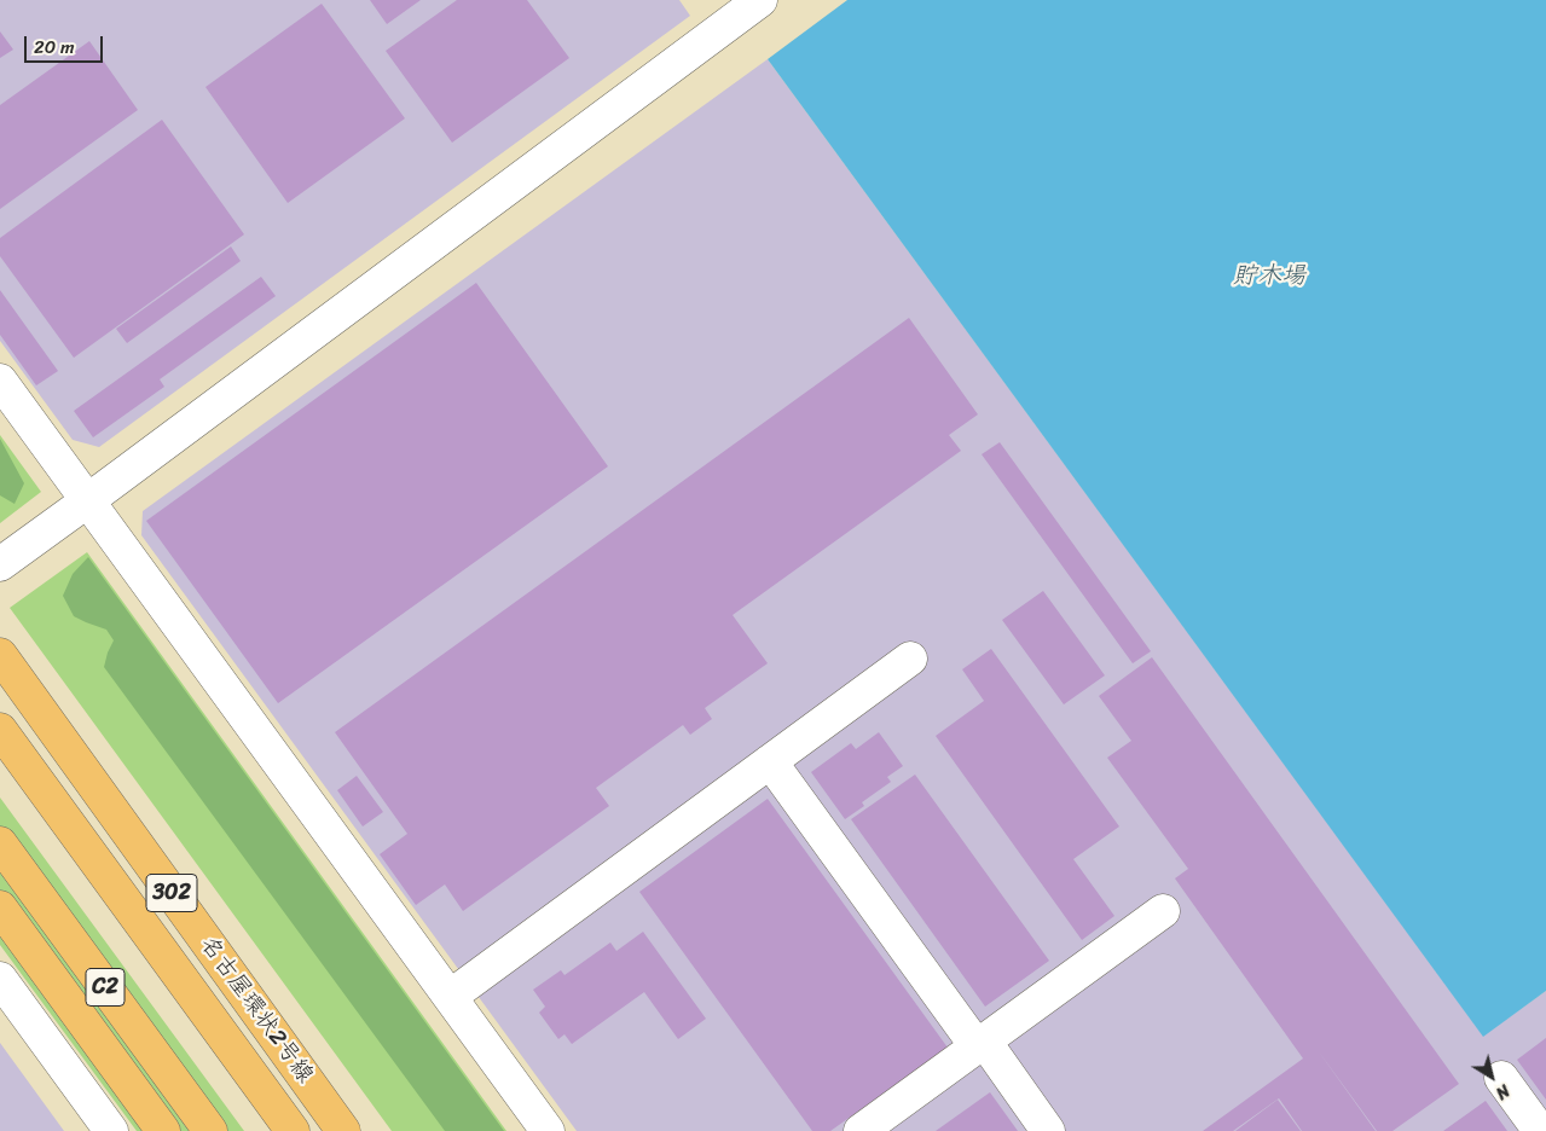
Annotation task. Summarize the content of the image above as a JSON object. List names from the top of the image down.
{
  "streets": {
    "highway": ["302", "C2", "名古屋環状2号線"]
  },
  "water": ["貯木場"],
  "scale_bar": "20 m",
  "north": "bottom right"
}
